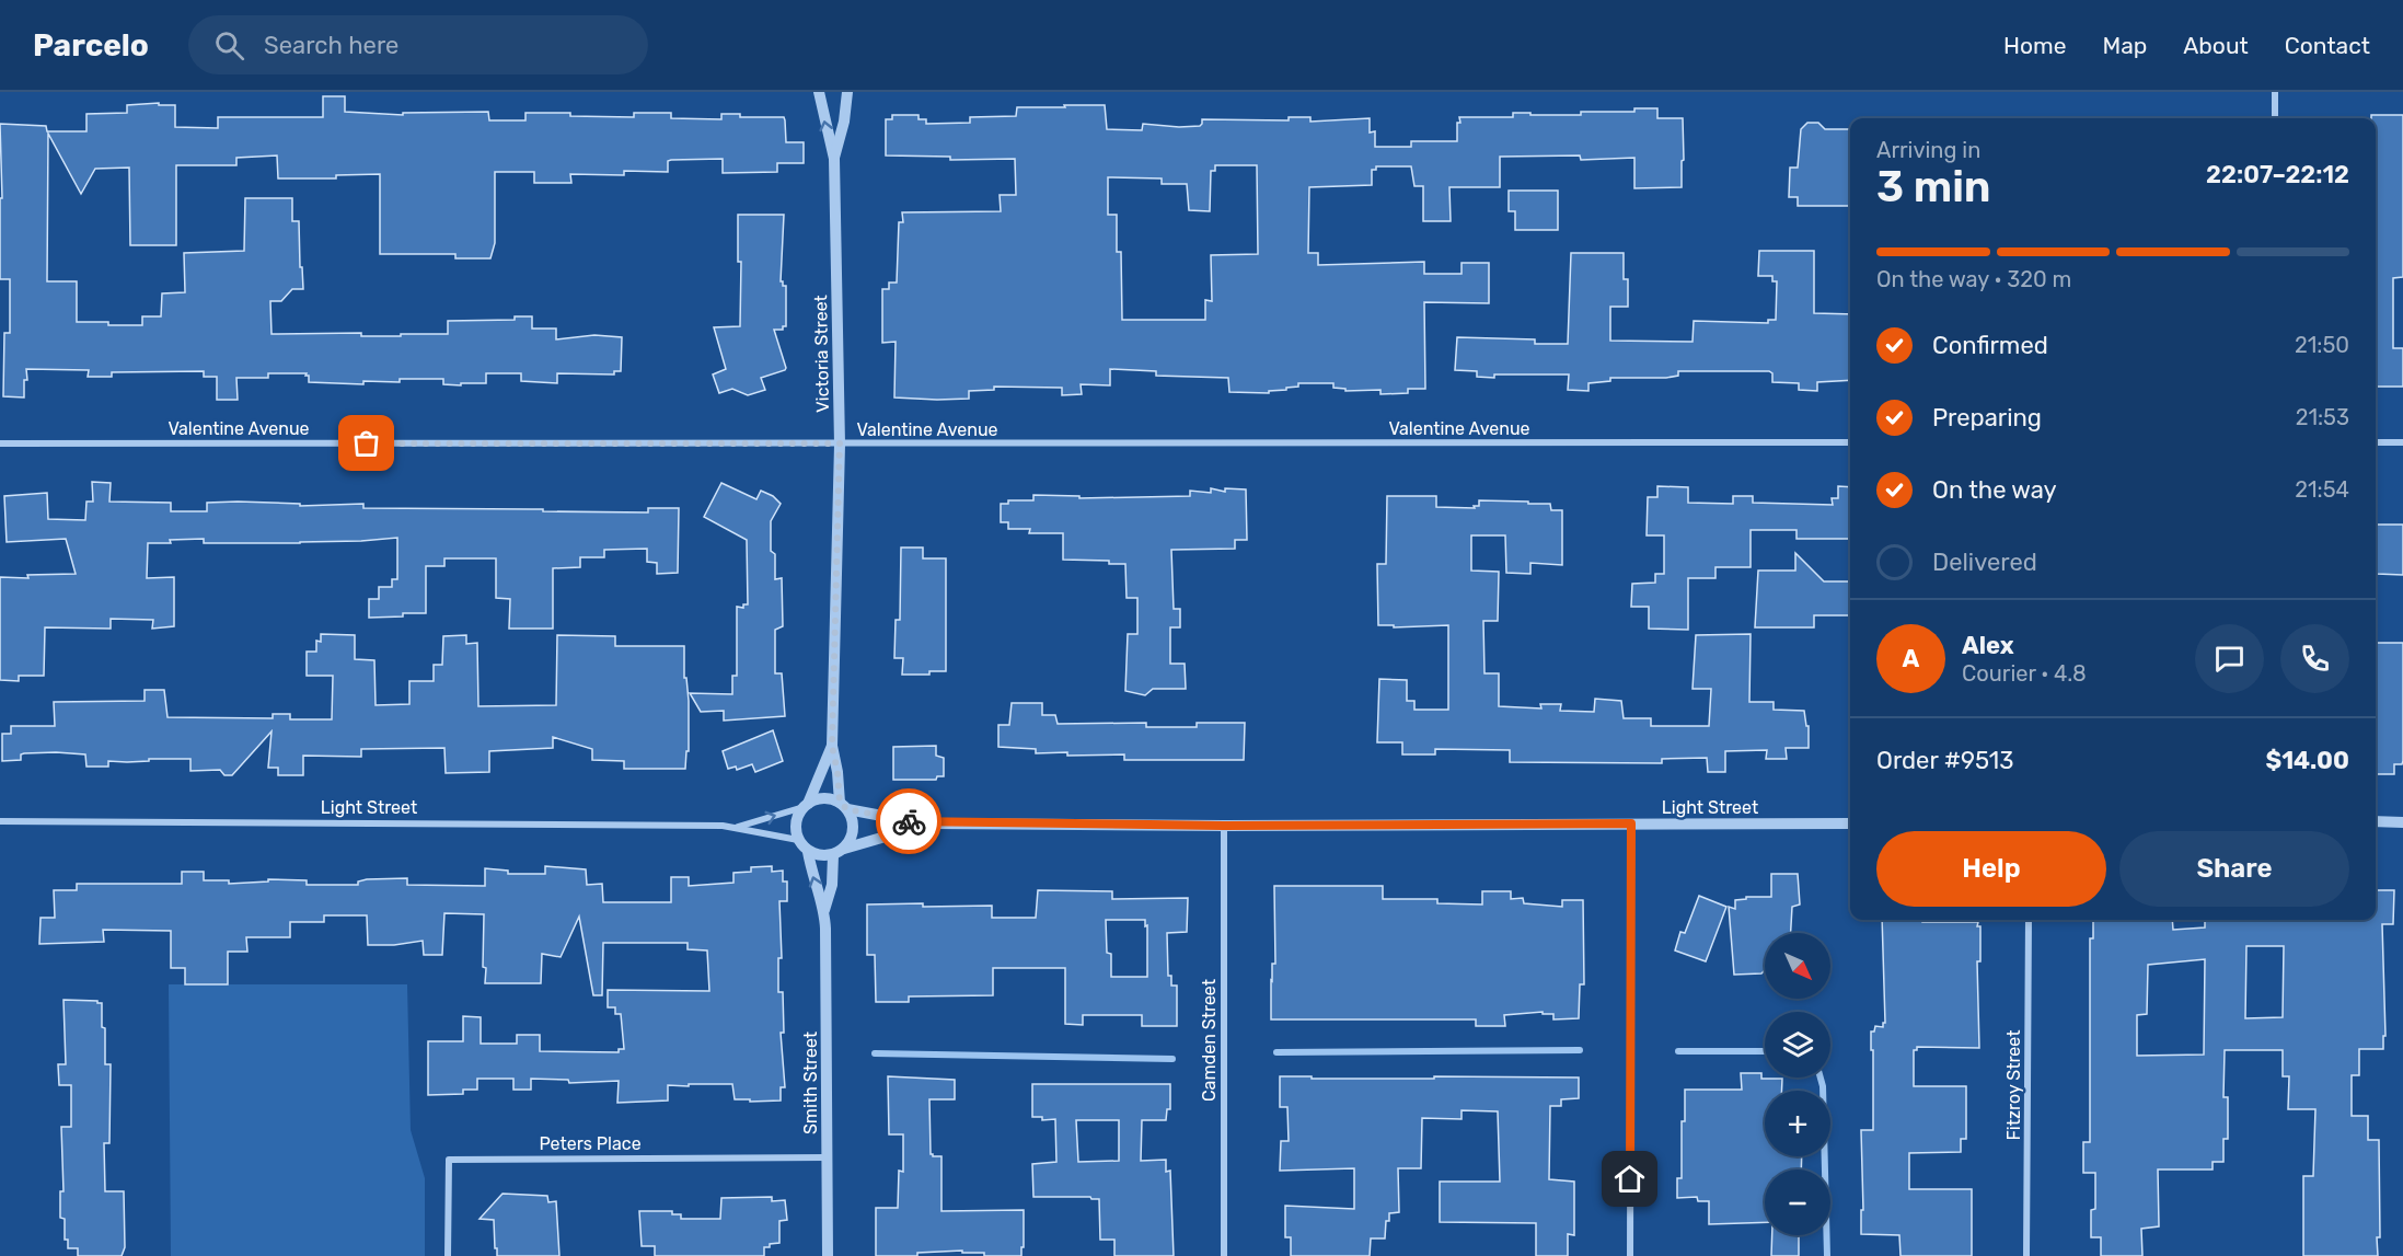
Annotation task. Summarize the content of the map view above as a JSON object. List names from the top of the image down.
{
  "streets": {
    "street": [
      "Victoria Street",
      "Valentine Avenue",
      "Light Street",
      "Camden Street",
      "Smith Street",
      "Fitzroy Street",
      "Peters Place"
    ]
  },
  "crossings": [
    ["Victoria Street", "Valentine Avenue"],
    ["Victoria Street", "Light Street"],
    ["Victoria Street", "Smith Street"],
    ["Light Street", "Camden Street"],
    ["Light Street", "Smith Street"],
    ["Smith Street", "Peters Place"]
  ],
  "north": "bottom right",
  "page": {
    "header": "Parcelo",
    "search": "Search here",
    "nav": [
      "Home",
      "Map",
      "About",
      "Contact"
    ],
    "heading": ["3 min", "Arriving in", "22:07–22:12"],
    "panel": [
      "Alex",
      "Courier · 4.8",
      "Order #9513",
      "$14.00"
    ],
    "bar": "On the way · 320 m",
    "list": [
      ["Confirmed", "21:50"],
      ["Preparing", "21:53"],
      ["On the way", "21:54"],
      "Delivered"
    ],
    "round": "A",
    "buttons": ["Help", "Share"],
    "map_buttons": ["+", "−"]
  }
}
